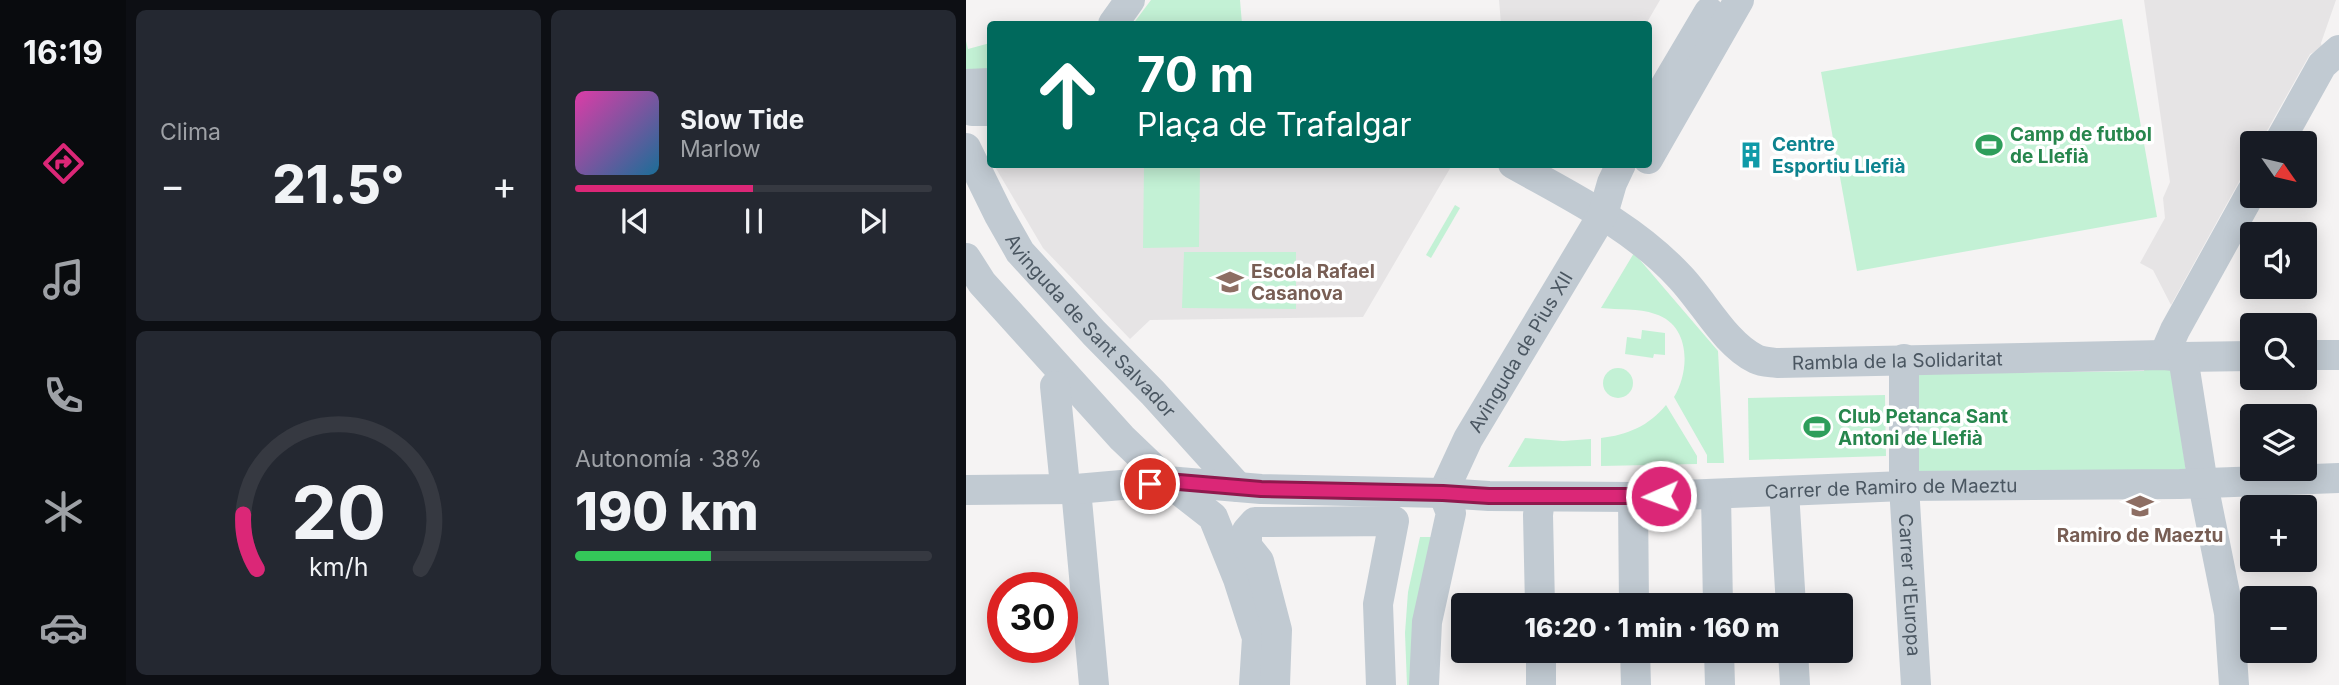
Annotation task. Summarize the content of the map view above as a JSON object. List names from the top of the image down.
{
  "streets": {
    "street": [
      "Avinguda de Sant Salvador",
      "Avinguda de Pius XII",
      "Rambla de la Solidaritat",
      "Carrer de Ramiro de Maeztu",
      "Carrer d'Europa"
    ]
  },
  "crossings": [
    ["Avinguda de Sant Salvador", "Carrer de Ramiro de Maeztu"],
    ["Avinguda de Pius XII", "Rambla de la Solidaritat"],
    ["Avinguda de Pius XII", "Carrer de Ramiro de Maeztu"],
    ["Rambla de la Solidaritat", "Carrer d'Europa"],
    ["Carrer de Ramiro de Maeztu", "Carrer d'Europa"]
  ],
  "places": {
    "sports": ["Camp de futbol de Llefià", "Club Petanca Sant Antoni de Llefià"],
    "building": ["Centre Esportiu Llefià"],
    "school or university": ["Escola Rafael Casanova", "Ramiro de Maeztu"]
  },
  "north": "bottom right",
  "page": {
    "tabs": "16:19",
    "tile": [
      "Clima",
      ["Autonomía · 38%", "190 km"]
    ],
    "turn": ["70 m", "Plaça de Trafalgar"],
    "song": ["Slow Tide", "Marlow"],
    "map_buttons": ["+", "−"],
    "heat": ["−", "21.5°", "+"],
    "limit": "30",
    "trip": "16:20 · 1 min · 160 m",
    "gauge": ["20", "km/h"]
  }
}
